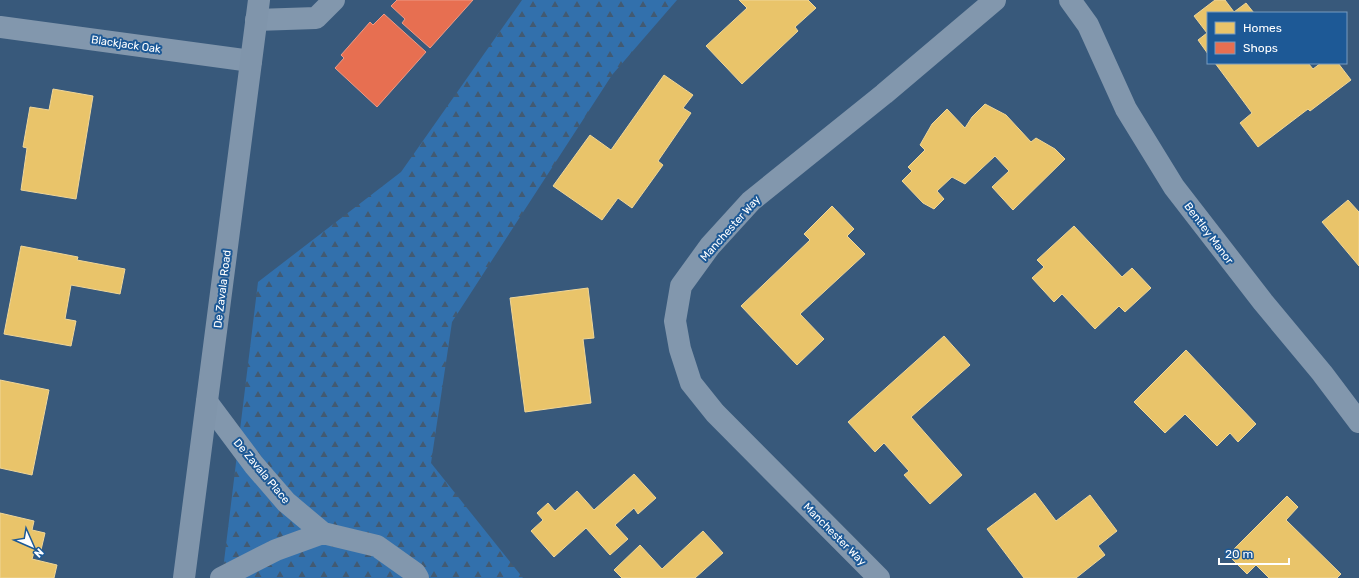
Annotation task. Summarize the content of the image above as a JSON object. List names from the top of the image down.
{
  "streets": {
    "main road": ["De Zavala Road"],
    "street": [
      "Blackjack Oak",
      "Manchester Way",
      "Bentley Manor",
      "De Zavala Place"
    ]
  },
  "crossings": [
    ["Blackjack Oak", "De Zavala Road"],
    ["De Zavala Road", "De Zavala Place"]
  ],
  "legend": ["Homes", "Shops"],
  "scale_bar": "20 m",
  "north": "bottom right"
}
